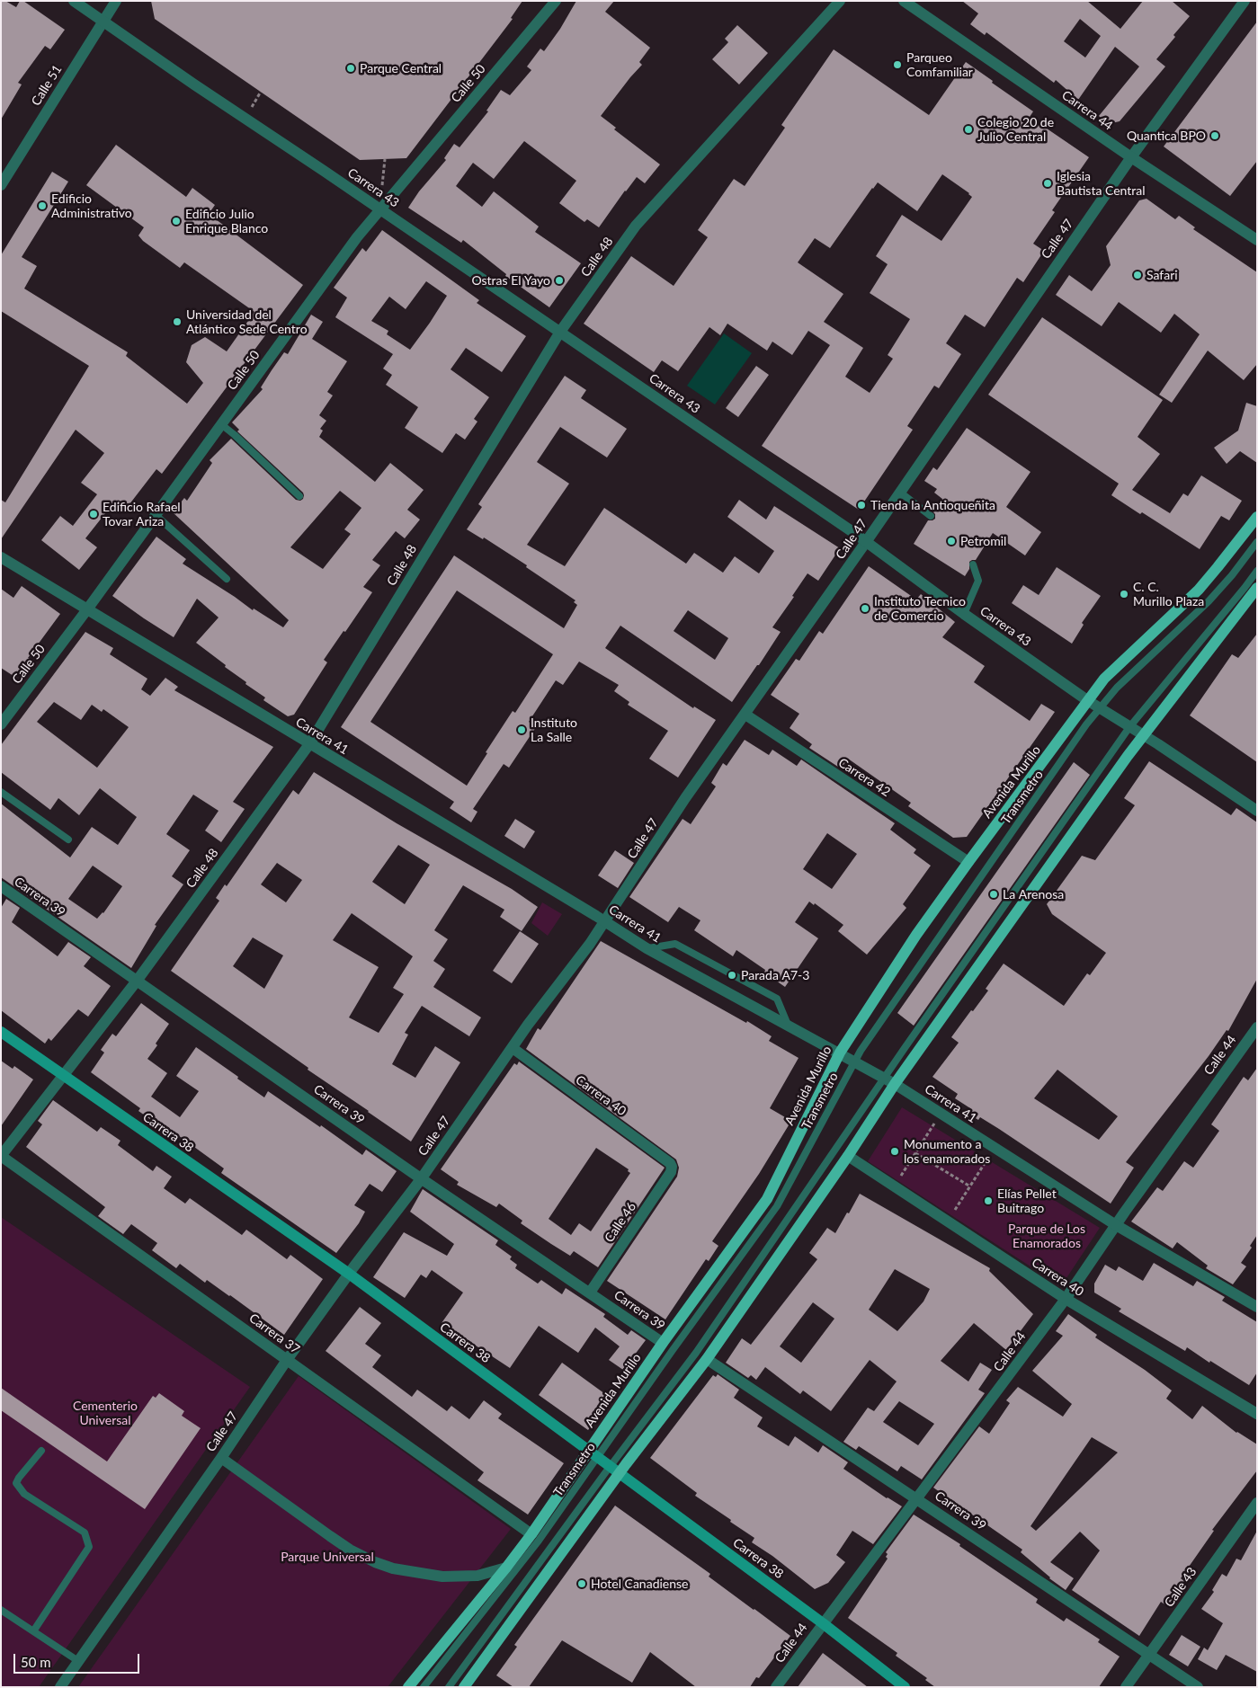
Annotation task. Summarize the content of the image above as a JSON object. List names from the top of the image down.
{
  "streets": {
    "main road": ["Avenida Murillo", "Carrera 38"],
    "street": [
      "Calle 50",
      "Calle 51",
      "Carrera 44",
      "Carrera 43",
      "Calle 47",
      "Calle 48",
      "Carrera 41",
      "Carrera 42",
      "Carrera 39",
      "Calle 44",
      "Carrera 40",
      "Calle 46",
      "Carrera 37",
      "Calle 43"
    ],
    "lane": ["Transmetro"]
  },
  "crossings": [
    ["Calle 50", "Carrera 43"],
    ["Calle 50", "Carrera 41"],
    ["Calle 51", "Carrera 43"],
    ["Carrera 44", "Calle 47"],
    ["Carrera 43", "Calle 47"],
    ["Carrera 43", "Calle 48"],
    ["Carrera 43", "Avenida Murillo"],
    ["Carrera 43", "Transmetro"],
    ["Calle 47", "Carrera 41"],
    ["Calle 47", "Carrera 42"],
    ["Calle 47", "Carrera 39"],
    ["Calle 47", "Carrera 40"],
    ["Calle 47", "Carrera 38"],
    ["Calle 47", "Carrera 37"],
    ["Calle 48", "Carrera 41"],
    ["Calle 48", "Carrera 39"],
    ["Calle 48", "Carrera 38"],
    ["Calle 48", "Carrera 37"],
    ["Carrera 41", "Avenida Murillo"],
    ["Carrera 41", "Transmetro"],
    ["Carrera 41", "Calle 44"],
    ["Carrera 42", "Avenida Murillo"],
    ["Avenida Murillo", "Transmetro"],
    ["Avenida Murillo", "Carrera 39"],
    ["Avenida Murillo", "Carrera 38"],
    ["Avenida Murillo", "Carrera 37"],
    ["Transmetro", "Carrera 38"],
    ["Carrera 39", "Calle 44"],
    ["Carrera 39", "Calle 46"],
    ["Carrera 39", "Calle 43"],
    ["Calle 44", "Carrera 40"],
    ["Calle 44", "Carrera 38"],
    ["Carrera 40", "Calle 46"]
  ],
  "parks": ["Parque de Los Enamorados", "Cementerio Universal", "Parque Universal"],
  "places": [
    "Parqueo Comfamiliar",
    "Parque Central",
    "Colegio 20 de Julio Central",
    "Quantica BPO",
    "Iglesia Bautista Central",
    "Edificio Administrativo",
    "Edificio Julio Enrique Blanco",
    "Safari",
    "Ostras El Yayo",
    "Universidad del Atlántico Sede Centro",
    "Tienda la Antioqueñita",
    "Edificio Rafael Tovar Ariza",
    "Petromil",
    "C. C. Murillo Plaza",
    "Instituto Tecnico de Comercio",
    "Instituto La Salle",
    "La Arenosa",
    "Parada A7-3",
    "Monumento a los enamorados",
    "Elías Pellet Buitrago",
    "Hotel Canadiense"
  ],
  "scale_bar": "50 m"
}
